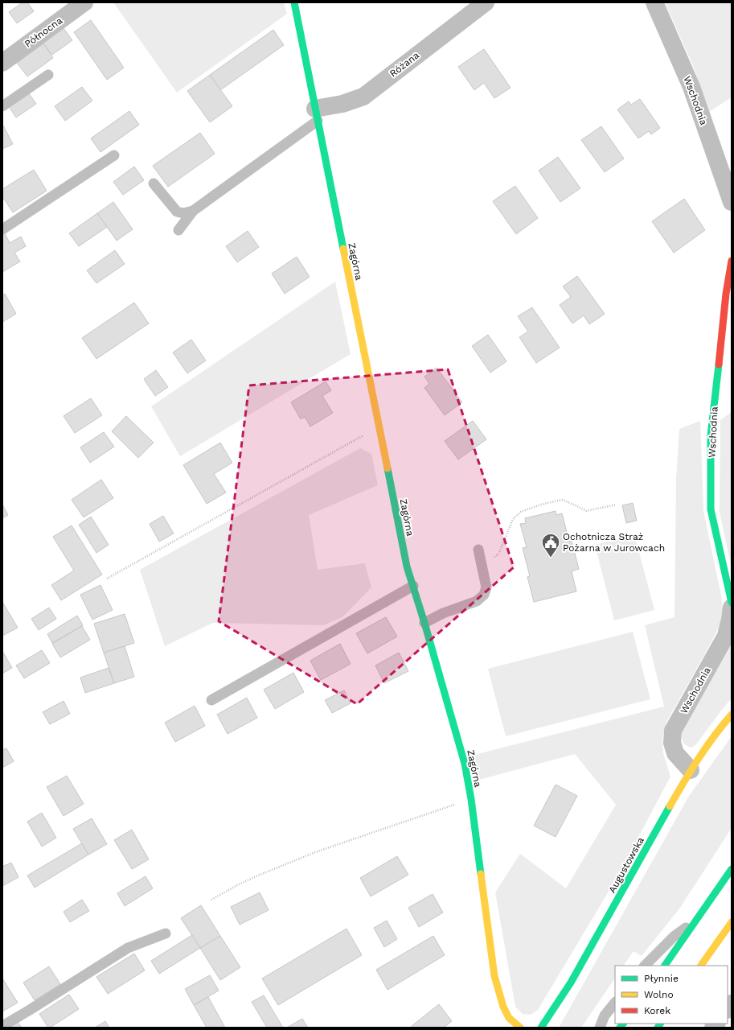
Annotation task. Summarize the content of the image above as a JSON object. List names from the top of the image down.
{
  "streets": {
    "main road": ["Wschodnia", "Zagórna", "Augustowska"],
    "street": ["Północna", "Różana"]
  },
  "crossings": [
    ["Różana", "Zagórna"],
    ["Wschodnia", "Augustowska"]
  ],
  "places": {
    "public building": ["Ochotnicza Straż Pożarna w Jurowcach"]
  },
  "legend": ["Płynnie", "Wolno", "Korek"]
}
